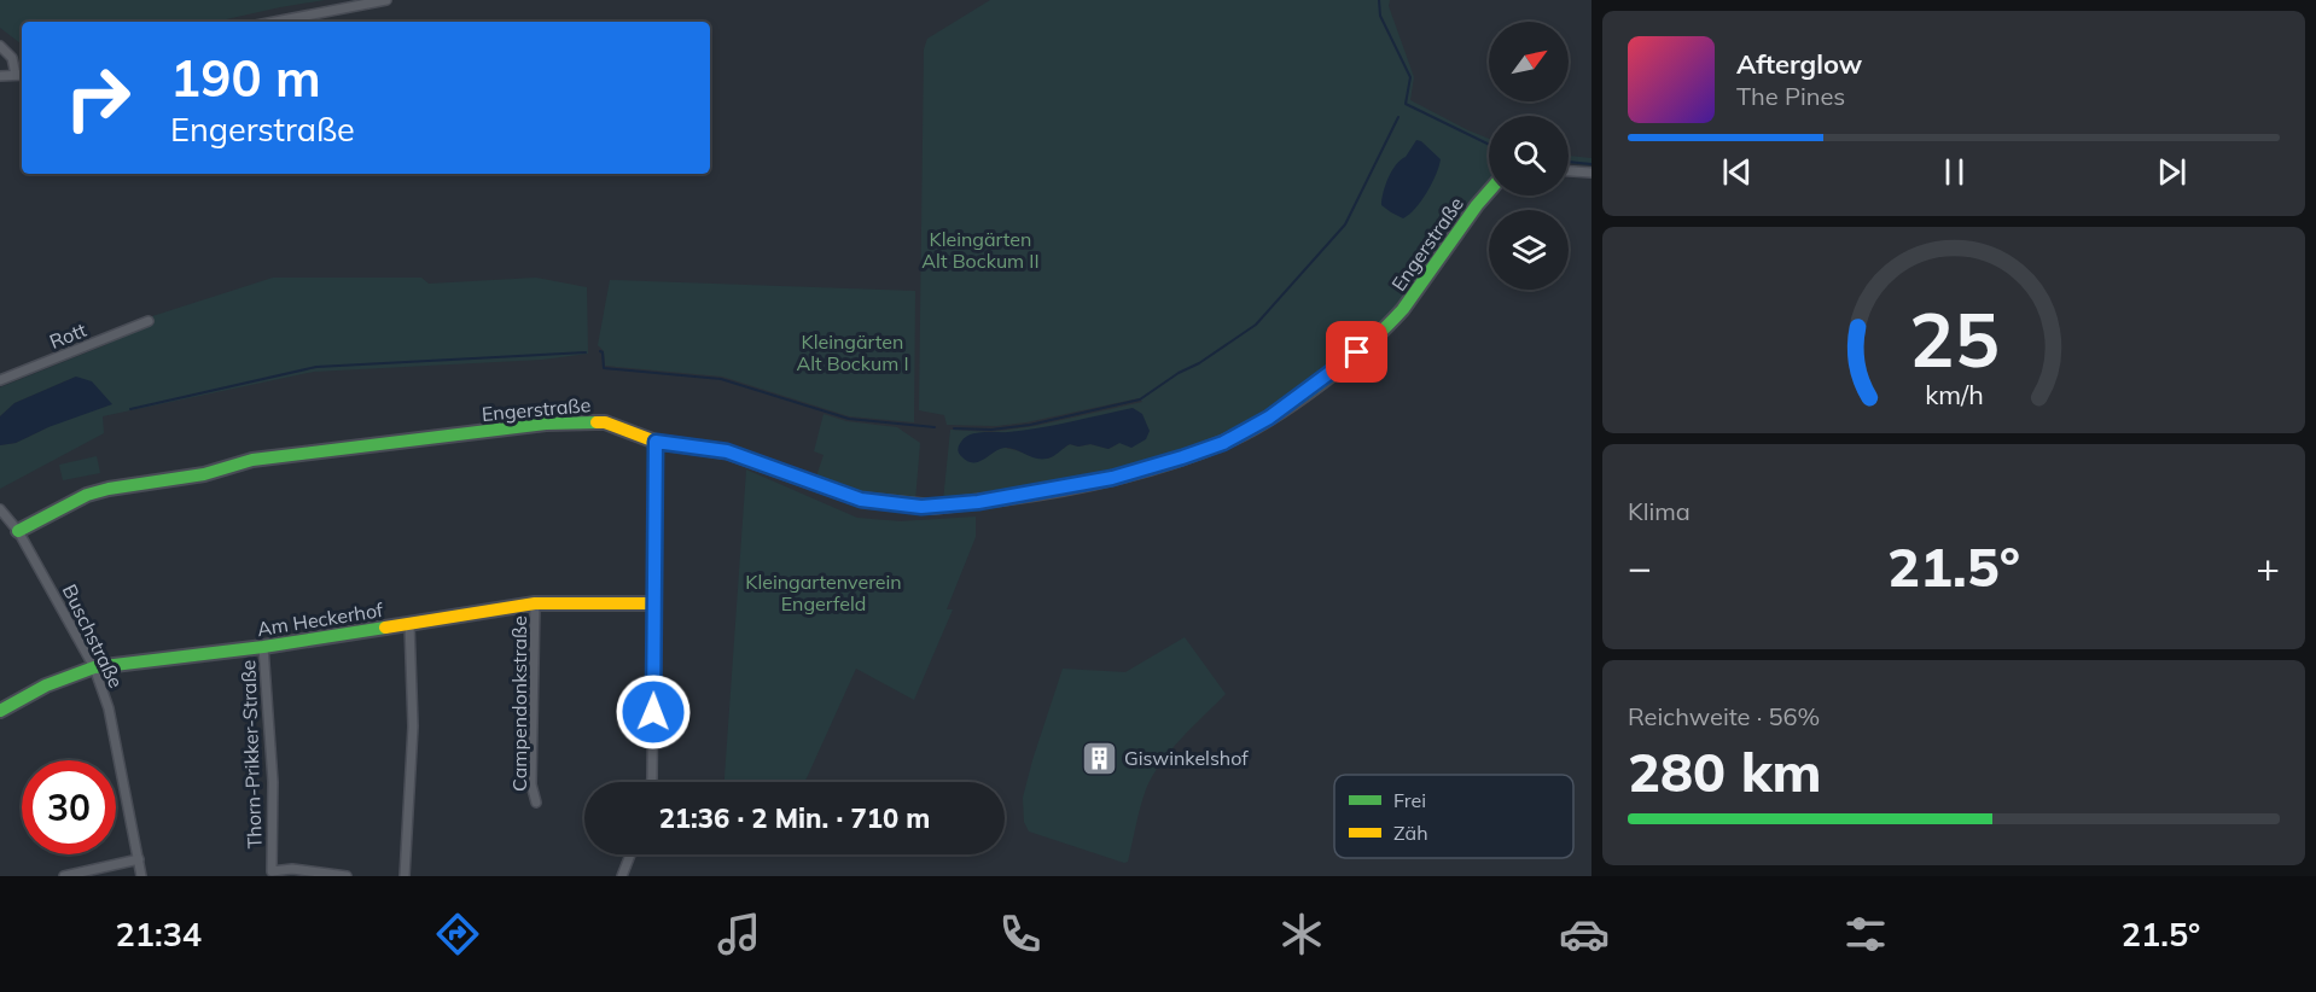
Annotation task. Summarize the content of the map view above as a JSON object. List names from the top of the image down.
{
  "streets": {
    "street": [
      "Engerstraße",
      "Rott",
      "Am Heckerhof",
      "Buschstraße",
      "Campendonkstraße",
      "Thorn-Prikker-Straße"
    ]
  },
  "crossings": [
    ["Engerstraße", "Buschstraße"],
    ["Am Heckerhof", "Buschstraße"],
    ["Am Heckerhof", "Campendonkstraße"],
    ["Am Heckerhof", "Thorn-Prikker-Straße"]
  ],
  "parks": ["Kleingärten Alt Bockum II", "Kleingärten Alt Bockum I", "Kleingartenverein Engerfeld"],
  "places": {
    "building": ["Giswinkelshof"]
  },
  "legend": ["Frei", "Zäh"],
  "north": "top right",
  "page": {
    "turn": ["190 m", "Engerstraße"],
    "song": ["Afterglow", "The Pines"],
    "tile": [
      "Klima",
      ["Reichweite · 56%", "280 km"]
    ],
    "heat": ["−", "21.5°", "+"],
    "limit": "30",
    "trip": "21:36 · 2 Min. · 710 m",
    "tabs": ["21:34", "21.5°"],
    "gauge": ["25", "km/h"]
  }
}
